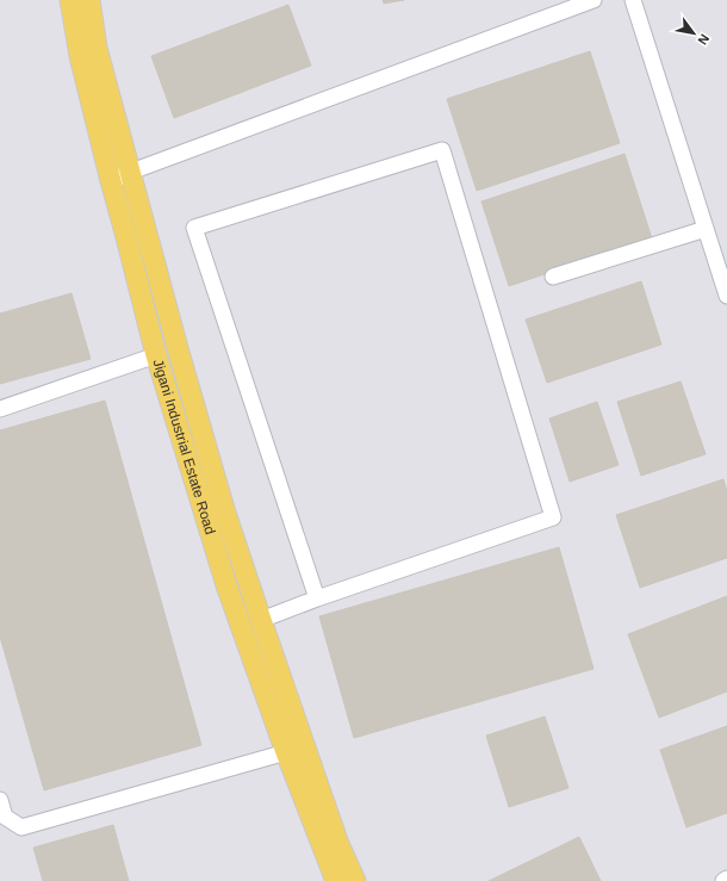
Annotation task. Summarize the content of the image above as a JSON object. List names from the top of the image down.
{
  "streets": {
    "main road": ["Jigani Industrial Estate Road"]
  },
  "north": "bottom right"
}
